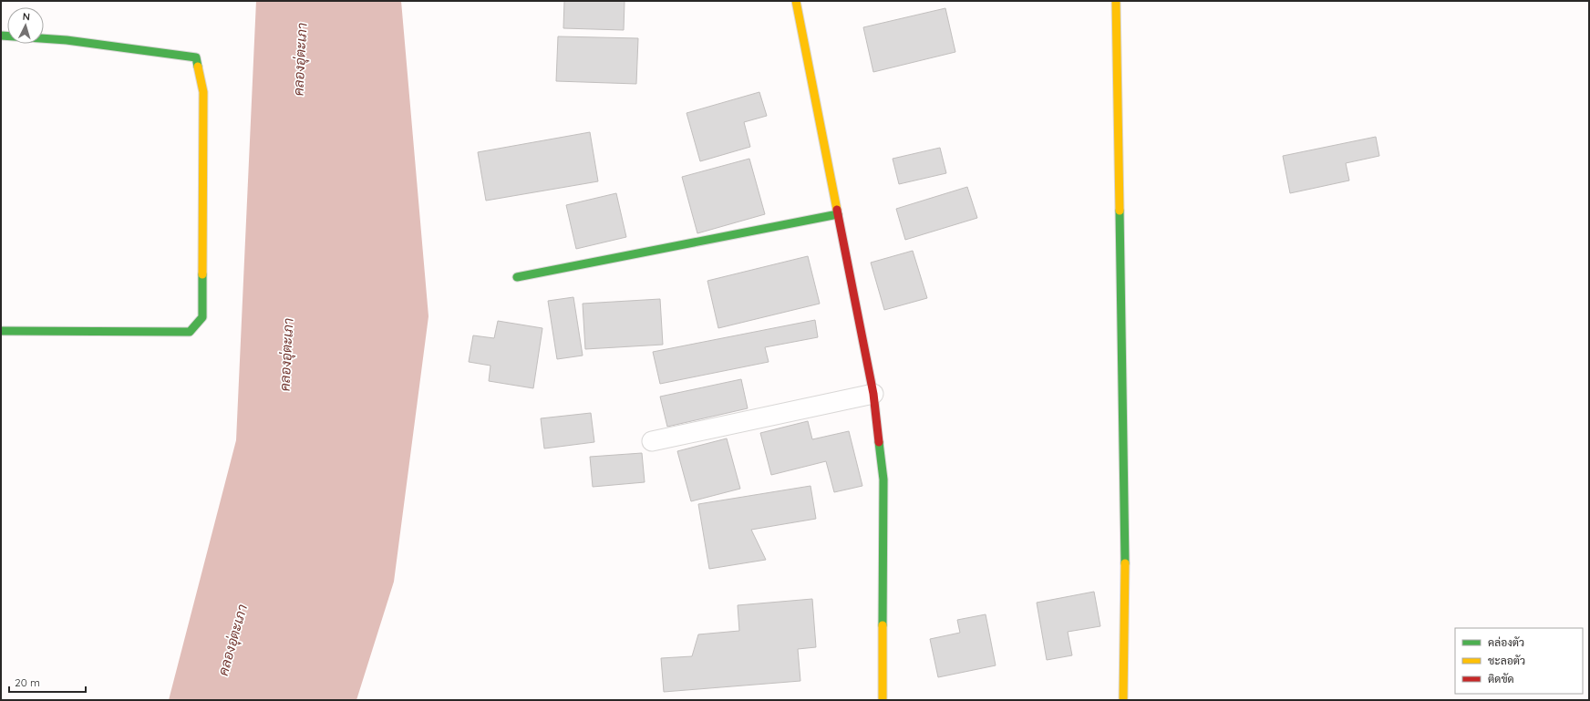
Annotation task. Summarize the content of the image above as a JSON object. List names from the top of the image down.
{
  "water": ["คลองอุ่ตะเภา"],
  "legend": ["คล่องตัว", "ชะลอตัว", "ติดขัด"],
  "scale_bar": "20 m",
  "north": "top"
}
